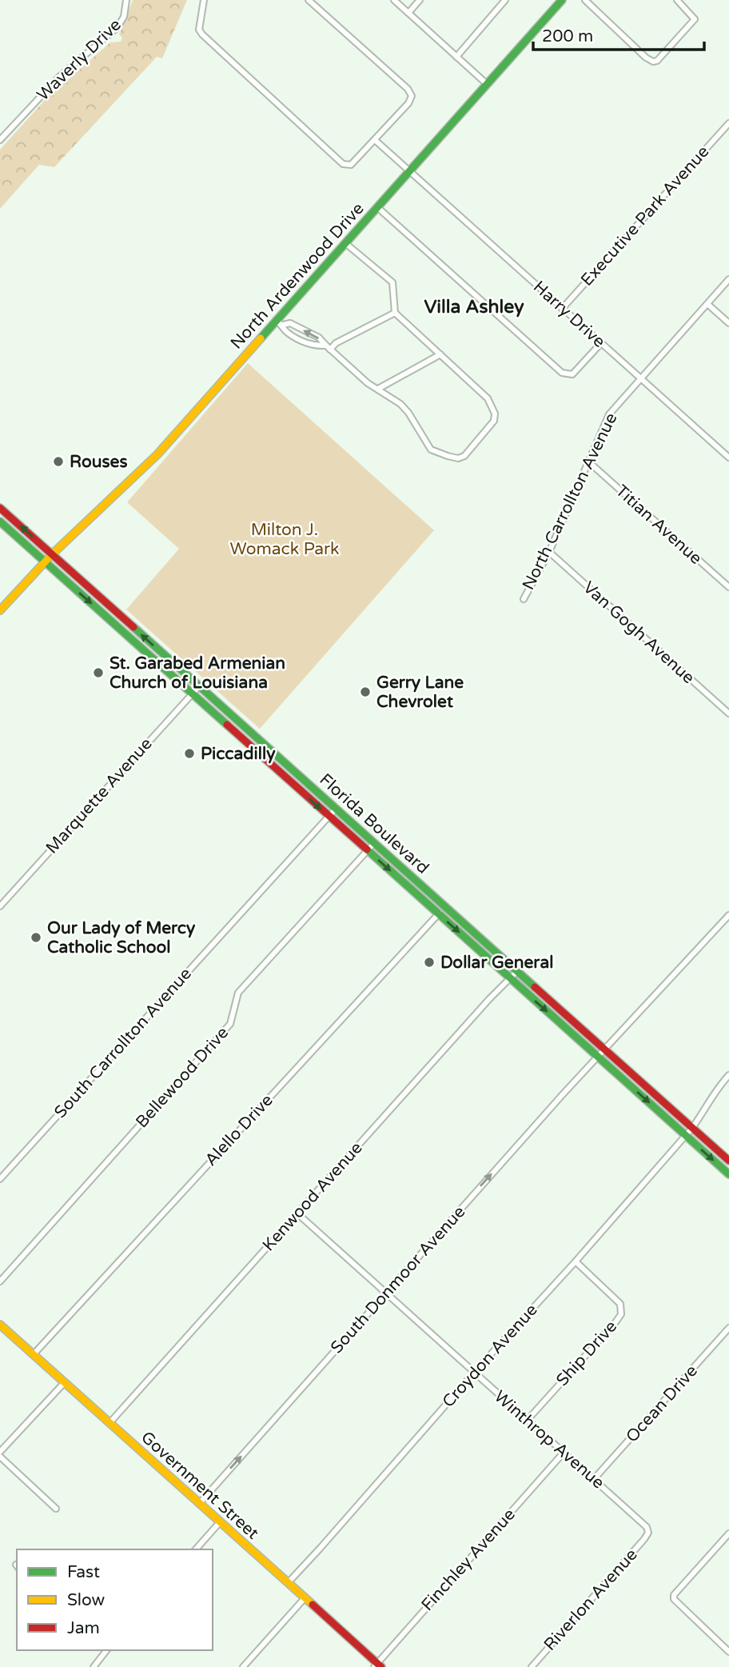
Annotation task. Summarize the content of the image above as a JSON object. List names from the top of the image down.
{
  "streets": {
    "main road": ["North Ardenwood Drive", "Florida Boulevard", "Government Street"],
    "street": [
      "Waverly Drive",
      "Executive Park Avenue",
      "Harry Drive",
      "North Carrollton Avenue",
      "Titian Avenue",
      "Van Gogh Avenue",
      "Marquette Avenue",
      "South Carrollton Avenue",
      "Bellewood Drive",
      "Alello Drive",
      "Kenwood Avenue",
      "South Donmoor Avenue",
      "Ship Drive",
      "Croydon Avenue",
      "Ocean Drive",
      "Winthrop Avenue",
      "Finchley Avenue",
      "Riverlon Avenue"
    ]
  },
  "crossings": [
    ["Executive Park Avenue", "Harry Drive"],
    ["North Ardenwood Drive", "Harry Drive"],
    ["North Ardenwood Drive", "Florida Boulevard"],
    ["Harry Drive", "North Carrollton Avenue"],
    ["North Carrollton Avenue", "Titian Avenue"],
    ["North Carrollton Avenue", "Van Gogh Avenue"],
    ["Marquette Avenue", "Florida Boulevard"],
    ["Florida Boulevard", "South Carrollton Avenue"],
    ["Florida Boulevard", "Bellewood Drive"],
    ["Florida Boulevard", "Alello Drive"],
    ["Florida Boulevard", "Kenwood Avenue"],
    ["Florida Boulevard", "South Donmoor Avenue"],
    ["Florida Boulevard", "Croydon Avenue"],
    ["Alello Drive", "Government Street"],
    ["Kenwood Avenue", "Winthrop Avenue"],
    ["Kenwood Avenue", "Government Street"],
    ["South Donmoor Avenue", "Winthrop Avenue"],
    ["South Donmoor Avenue", "Government Street"],
    ["Ship Drive", "Croydon Avenue"],
    ["Ship Drive", "Winthrop Avenue"],
    ["Croydon Avenue", "Winthrop Avenue"],
    ["Croydon Avenue", "Government Street"],
    ["Ocean Drive", "Winthrop Avenue"],
    ["Winthrop Avenue", "Finchley Avenue"],
    ["Winthrop Avenue", "Riverlon Avenue"],
    ["Government Street", "Finchley Avenue"]
  ],
  "one_way": ["South Donmoor Avenue"],
  "districts": ["Villa Ashley"],
  "parks": ["Milton J. Womack Park"],
  "places": [
    "Rouses",
    "St. Garabed Armenian Church of Louisiana",
    "Gerry Lane Chevrolet",
    "Piccadilly",
    "Our Lady of Mercy Catholic School",
    "Dollar General"
  ],
  "legend": ["Fast", "Slow", "Jam"],
  "scale_bar": "200 m"
}
